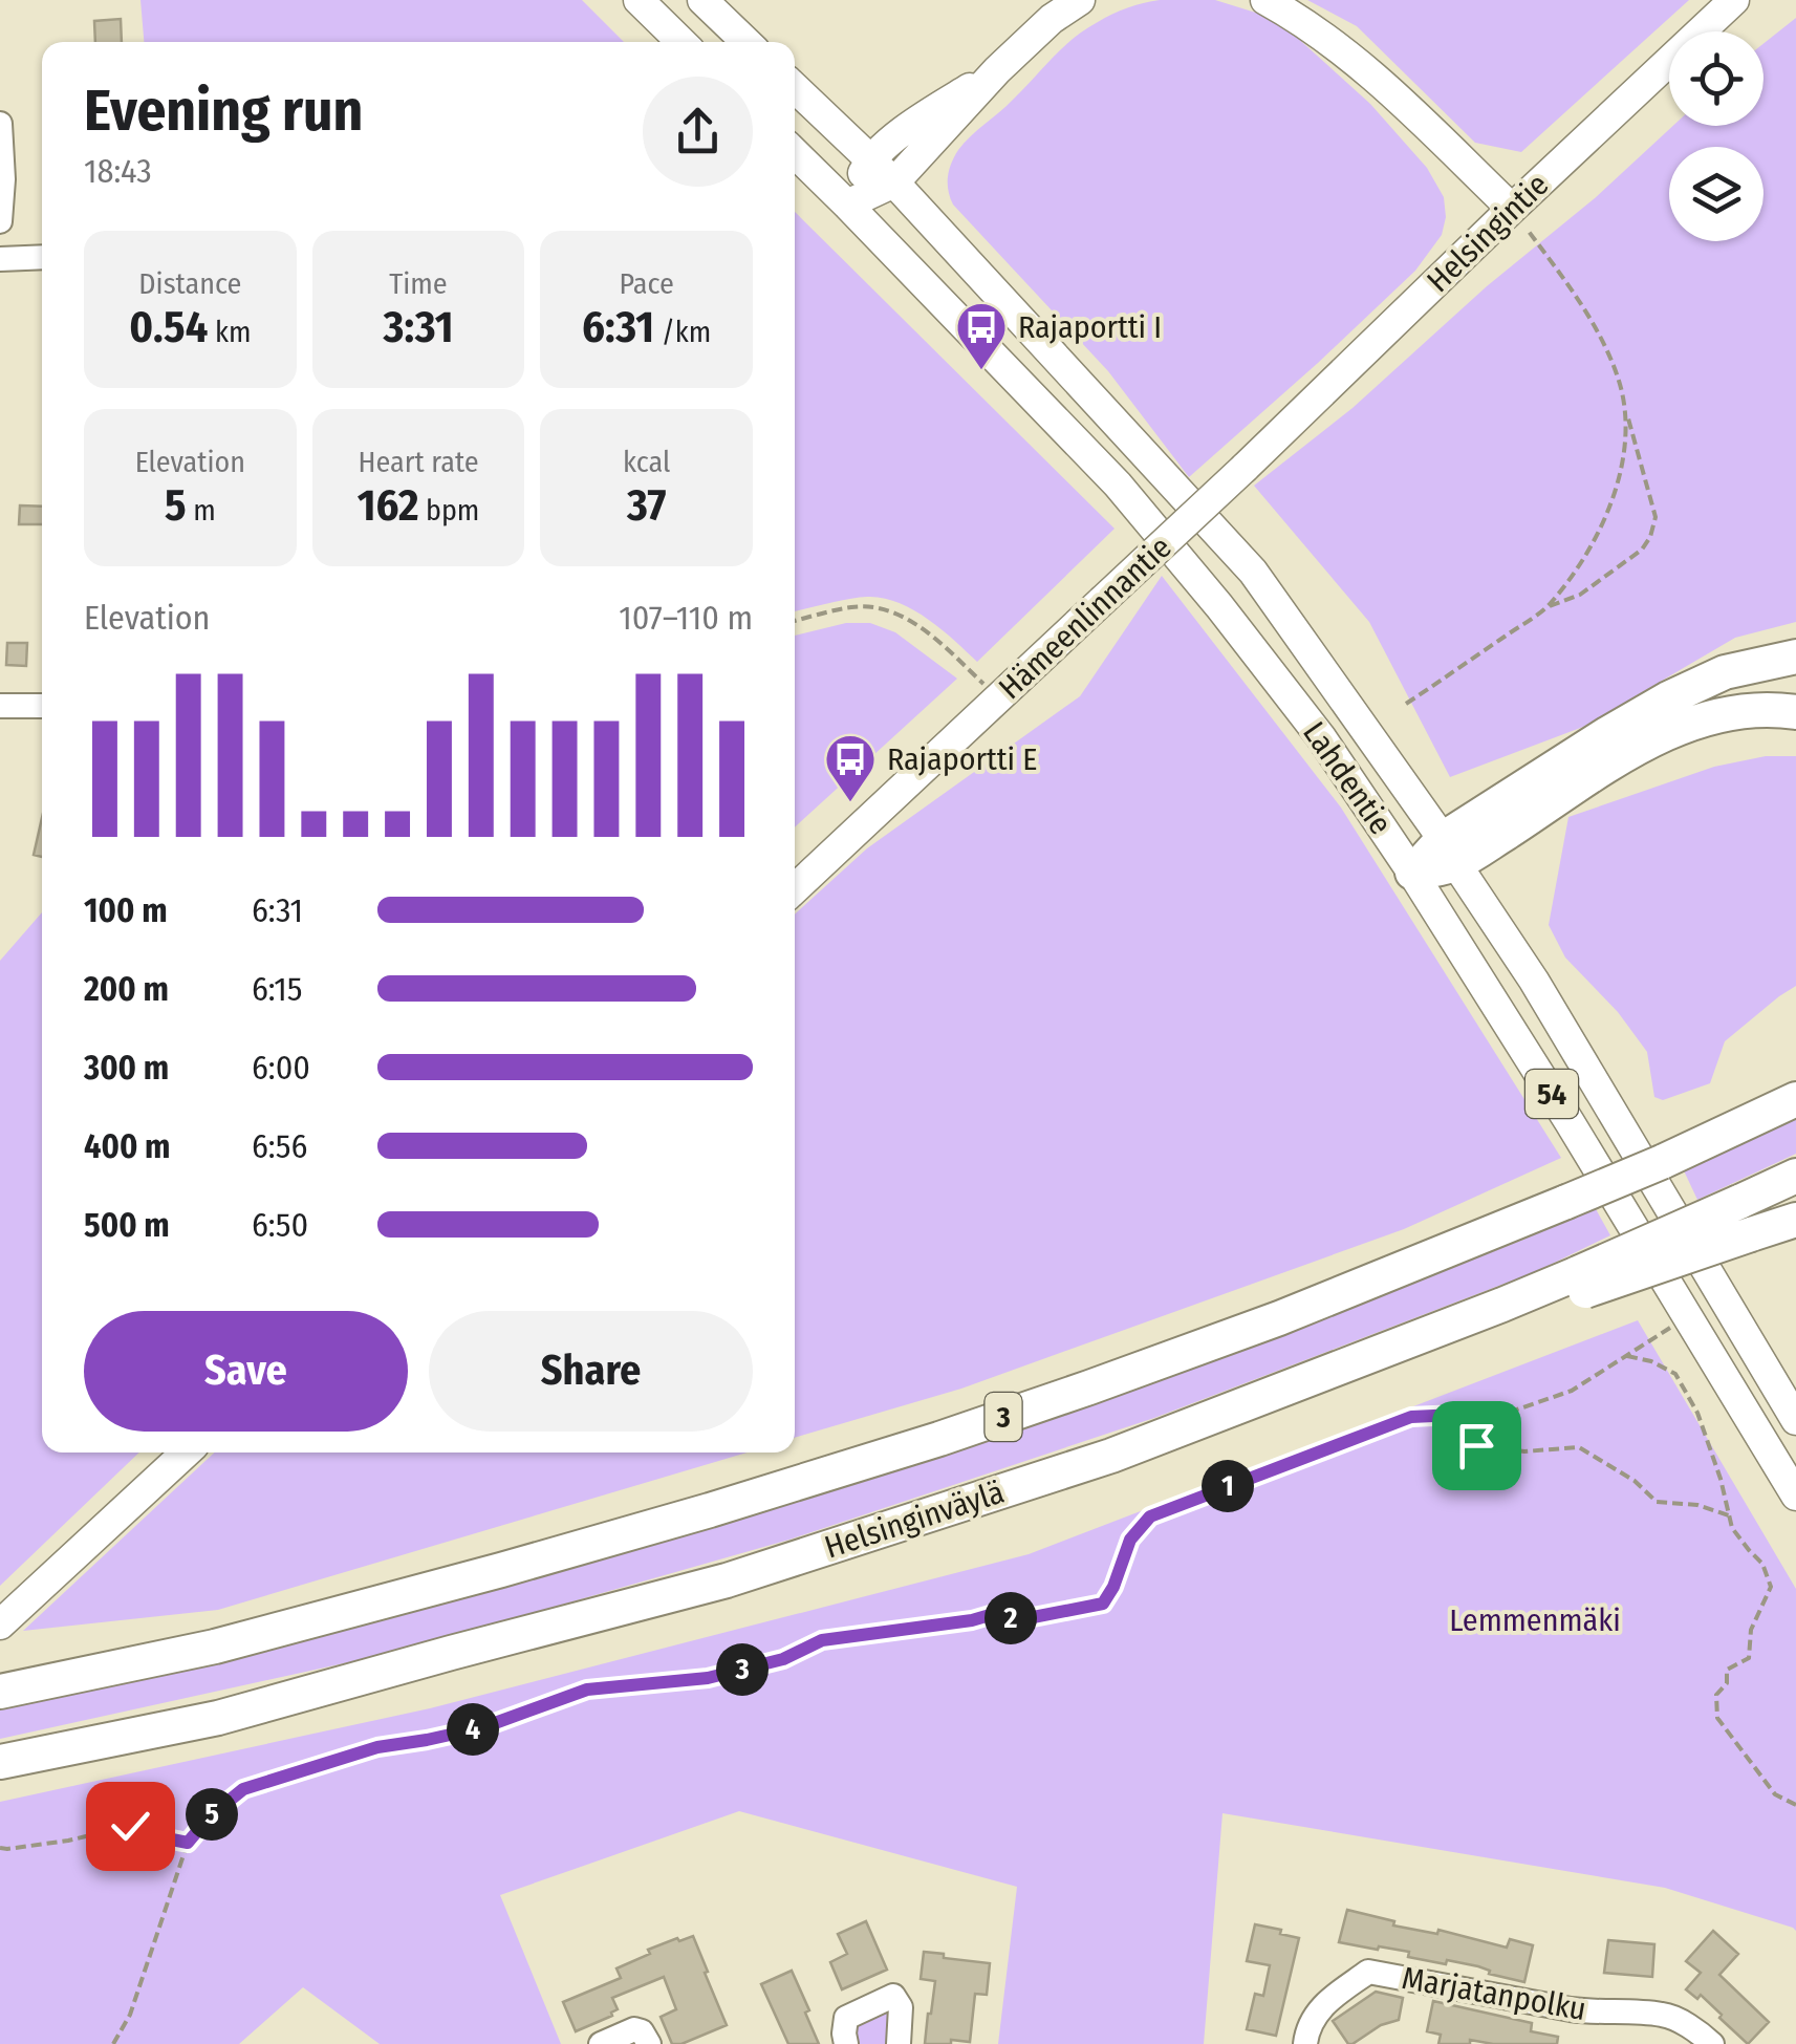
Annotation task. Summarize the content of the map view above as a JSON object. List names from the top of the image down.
{
  "streets": {
    "highway": ["3", "Helsinginväylä"],
    "main road": [
      "Helsingintie",
      "Hämeenlinnantie",
      "Lahdentie",
      "54"
    ],
    "street": ["Marjatanpolku"]
  },
  "crossings": [
    ["Helsingintie", "Hämeenlinnantie"]
  ],
  "parks": ["Lemmenmäki"],
  "places": {
    "bus stop": ["Rajaportti I", "Rajaportti E"]
  },
  "page": {
    "heading": ["Evening run", "18:43"],
    "stats": [
      ["Distance", "0.54 km"],
      ["Time", "3:31"],
      ["Pace", "6:31 /km"],
      ["Elevation", "5 m"],
      ["Heart rate", "162 bpm"],
      ["kcal", "37"]
    ],
    "chart": ["Elevation", "107–110 m"],
    "list": [
      {
        "name": "100 m",
        "note": "6:31"
      },
      {
        "name": "200 m",
        "note": "6:15"
      },
      {
        "name": "300 m",
        "note": "6:00"
      },
      {
        "name": "400 m",
        "note": "6:56"
      },
      {
        "name": "500 m",
        "note": "6:50"
      }
    ],
    "buttons": ["Save", "Share"],
    "pins": [
      "1",
      "2",
      "3",
      "4",
      "5"
    ]
  }
}
